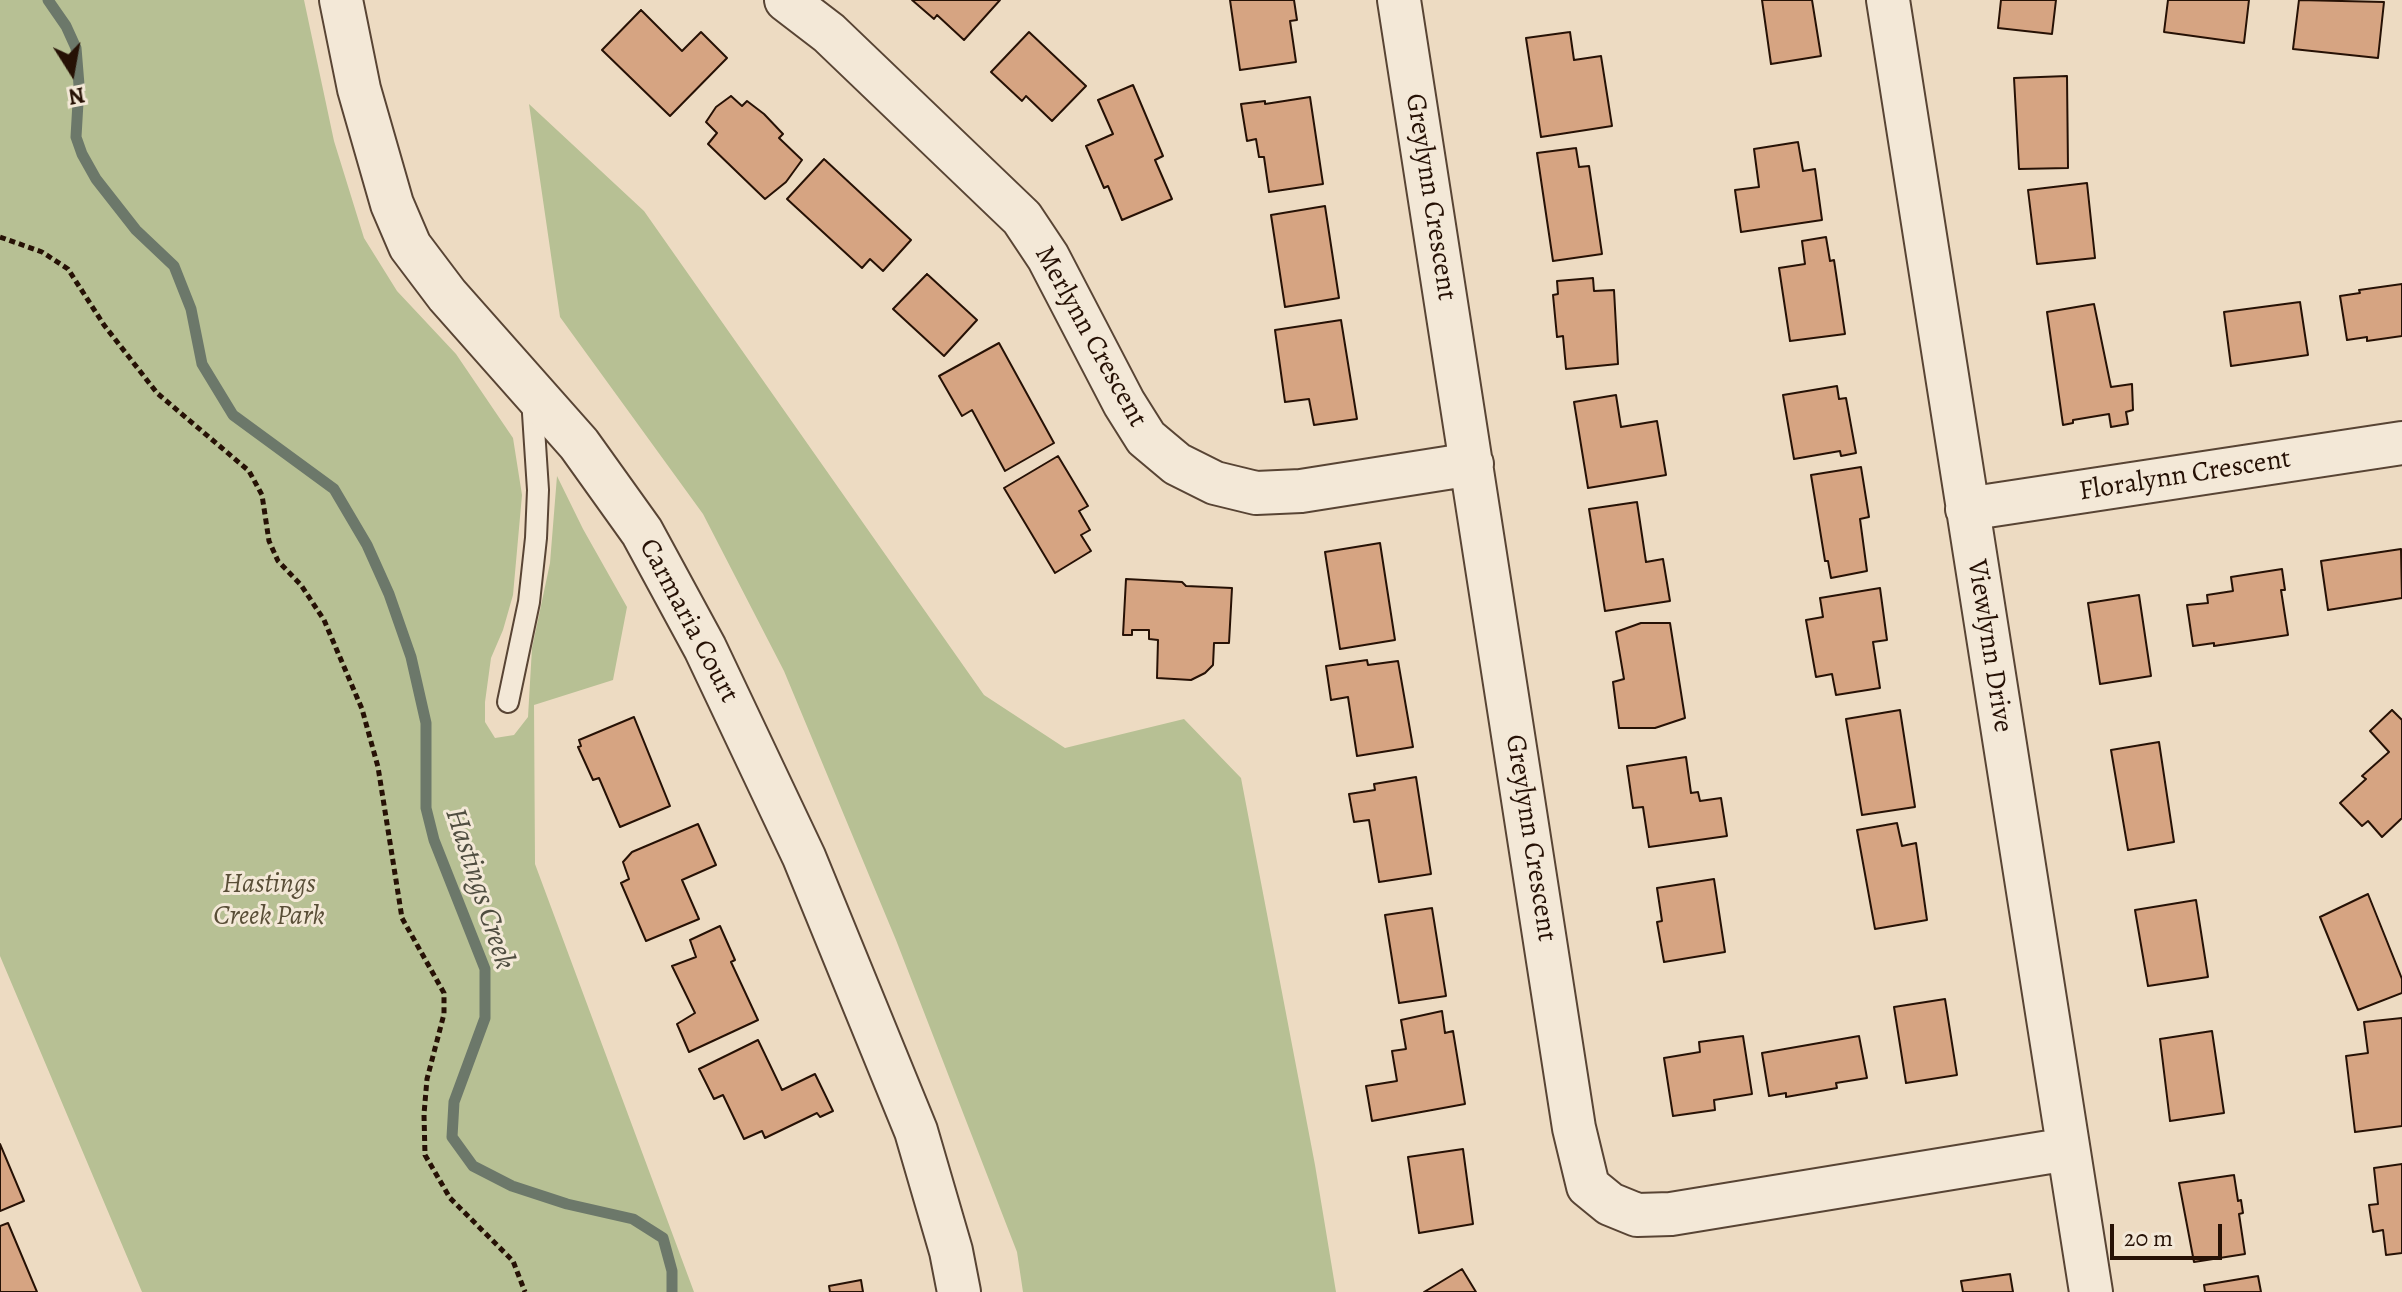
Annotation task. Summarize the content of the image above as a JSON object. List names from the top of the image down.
{
  "streets": {
    "street": [
      "Greylynn Crescent",
      "Merlynn Crescent",
      "Floralynn Crescent",
      "Carmaria Court",
      "Viewlynn Drive"
    ]
  },
  "crossings": [
    ["Greylynn Crescent", "Merlynn Crescent"],
    ["Greylynn Crescent", "Viewlynn Drive"],
    ["Floralynn Crescent", "Viewlynn Drive"]
  ],
  "water": ["Hastings Creek"],
  "parks": ["Hastings Creek Park"],
  "scale_bar": "20 m",
  "north": "bottom"
}
